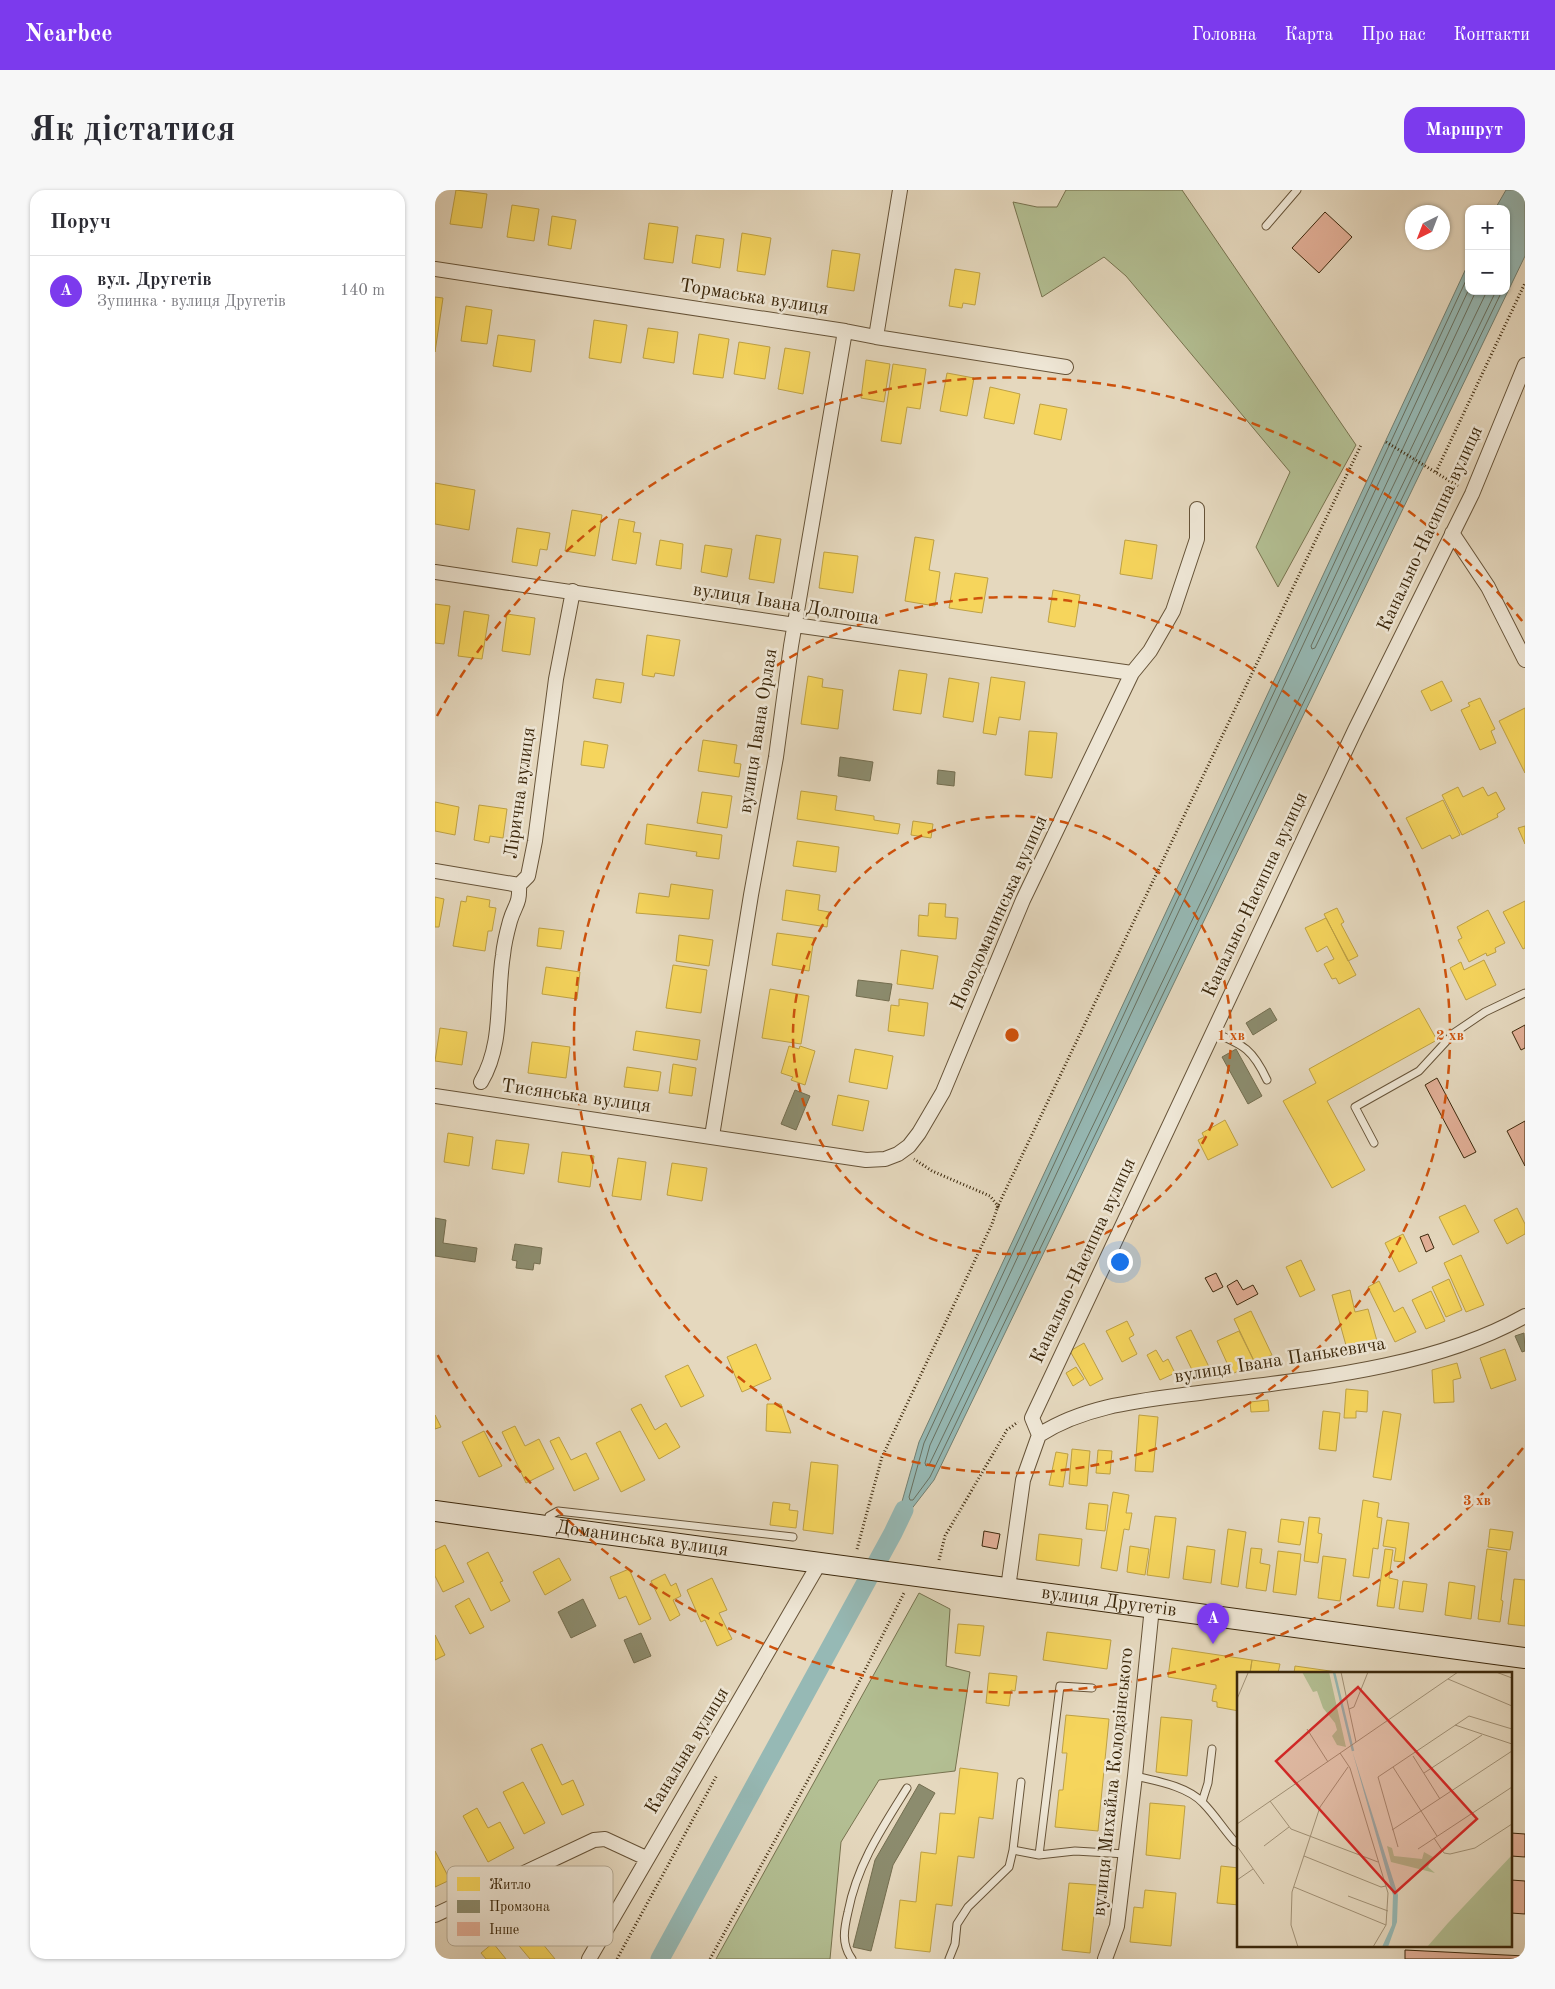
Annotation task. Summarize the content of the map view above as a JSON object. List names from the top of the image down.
{
  "streets": {
    "main road": ["Доманинська вулиця", "вулиця Другетів"],
    "street": [
      "Тормаська вулиця",
      "Канально-Насипна вулиця",
      "вулиця Івана Долгоша",
      "вулиця Івана Орлая",
      "Лірична вулиця",
      "Новодоманинська вулиця",
      "Тисянська вулиця",
      "вулиця Івана Панькевича",
      "Канальна вулиця",
      "вулиця Михайла Колодзінського"
    ]
  },
  "crossings": [
    ["Тормаська вулиця", "вулиця Івана Орлая"],
    ["вулиця Івана Долгоша", "вулиця Івана Орлая"],
    ["вулиця Івана Долгоша", "Лірична вулиця"],
    ["вулиця Івана Долгоша", "Новодоманинська вулиця"],
    ["вулиця Івана Орлая", "Новодоманинська вулиця"],
    ["вулиця Івана Орлая", "Тисянська вулиця"],
    ["Новодоманинська вулиця", "Тисянська вулиця"],
    ["Доманинська вулиця", "вулиця Другетів"],
    ["Доманинська вулиця", "Канальна вулиця"],
    ["вулиця Другетів", "вулиця Михайла Колодзінського"]
  ],
  "legend": ["Житло", "Промзона", "Інше"],
  "north": "bottom left",
  "page": {
    "header": "Nearbee",
    "nav": [
      "Головна",
      "Карта",
      "Про нас",
      "Контакти"
    ],
    "buttons": "Маршрут",
    "title": "Як дістатися",
    "heading": "Поруч",
    "map_buttons": ["+", "−"],
    "list": [
      {
        "mark": "A",
        "name": "вул. Другетів",
        "note": "Зупинка · вулиця Другетів",
        "value": "140 m"
      }
    ],
    "pins": "A"
  },
  "rings": ["1 хв", "2 хв", "3 хв"]
}
